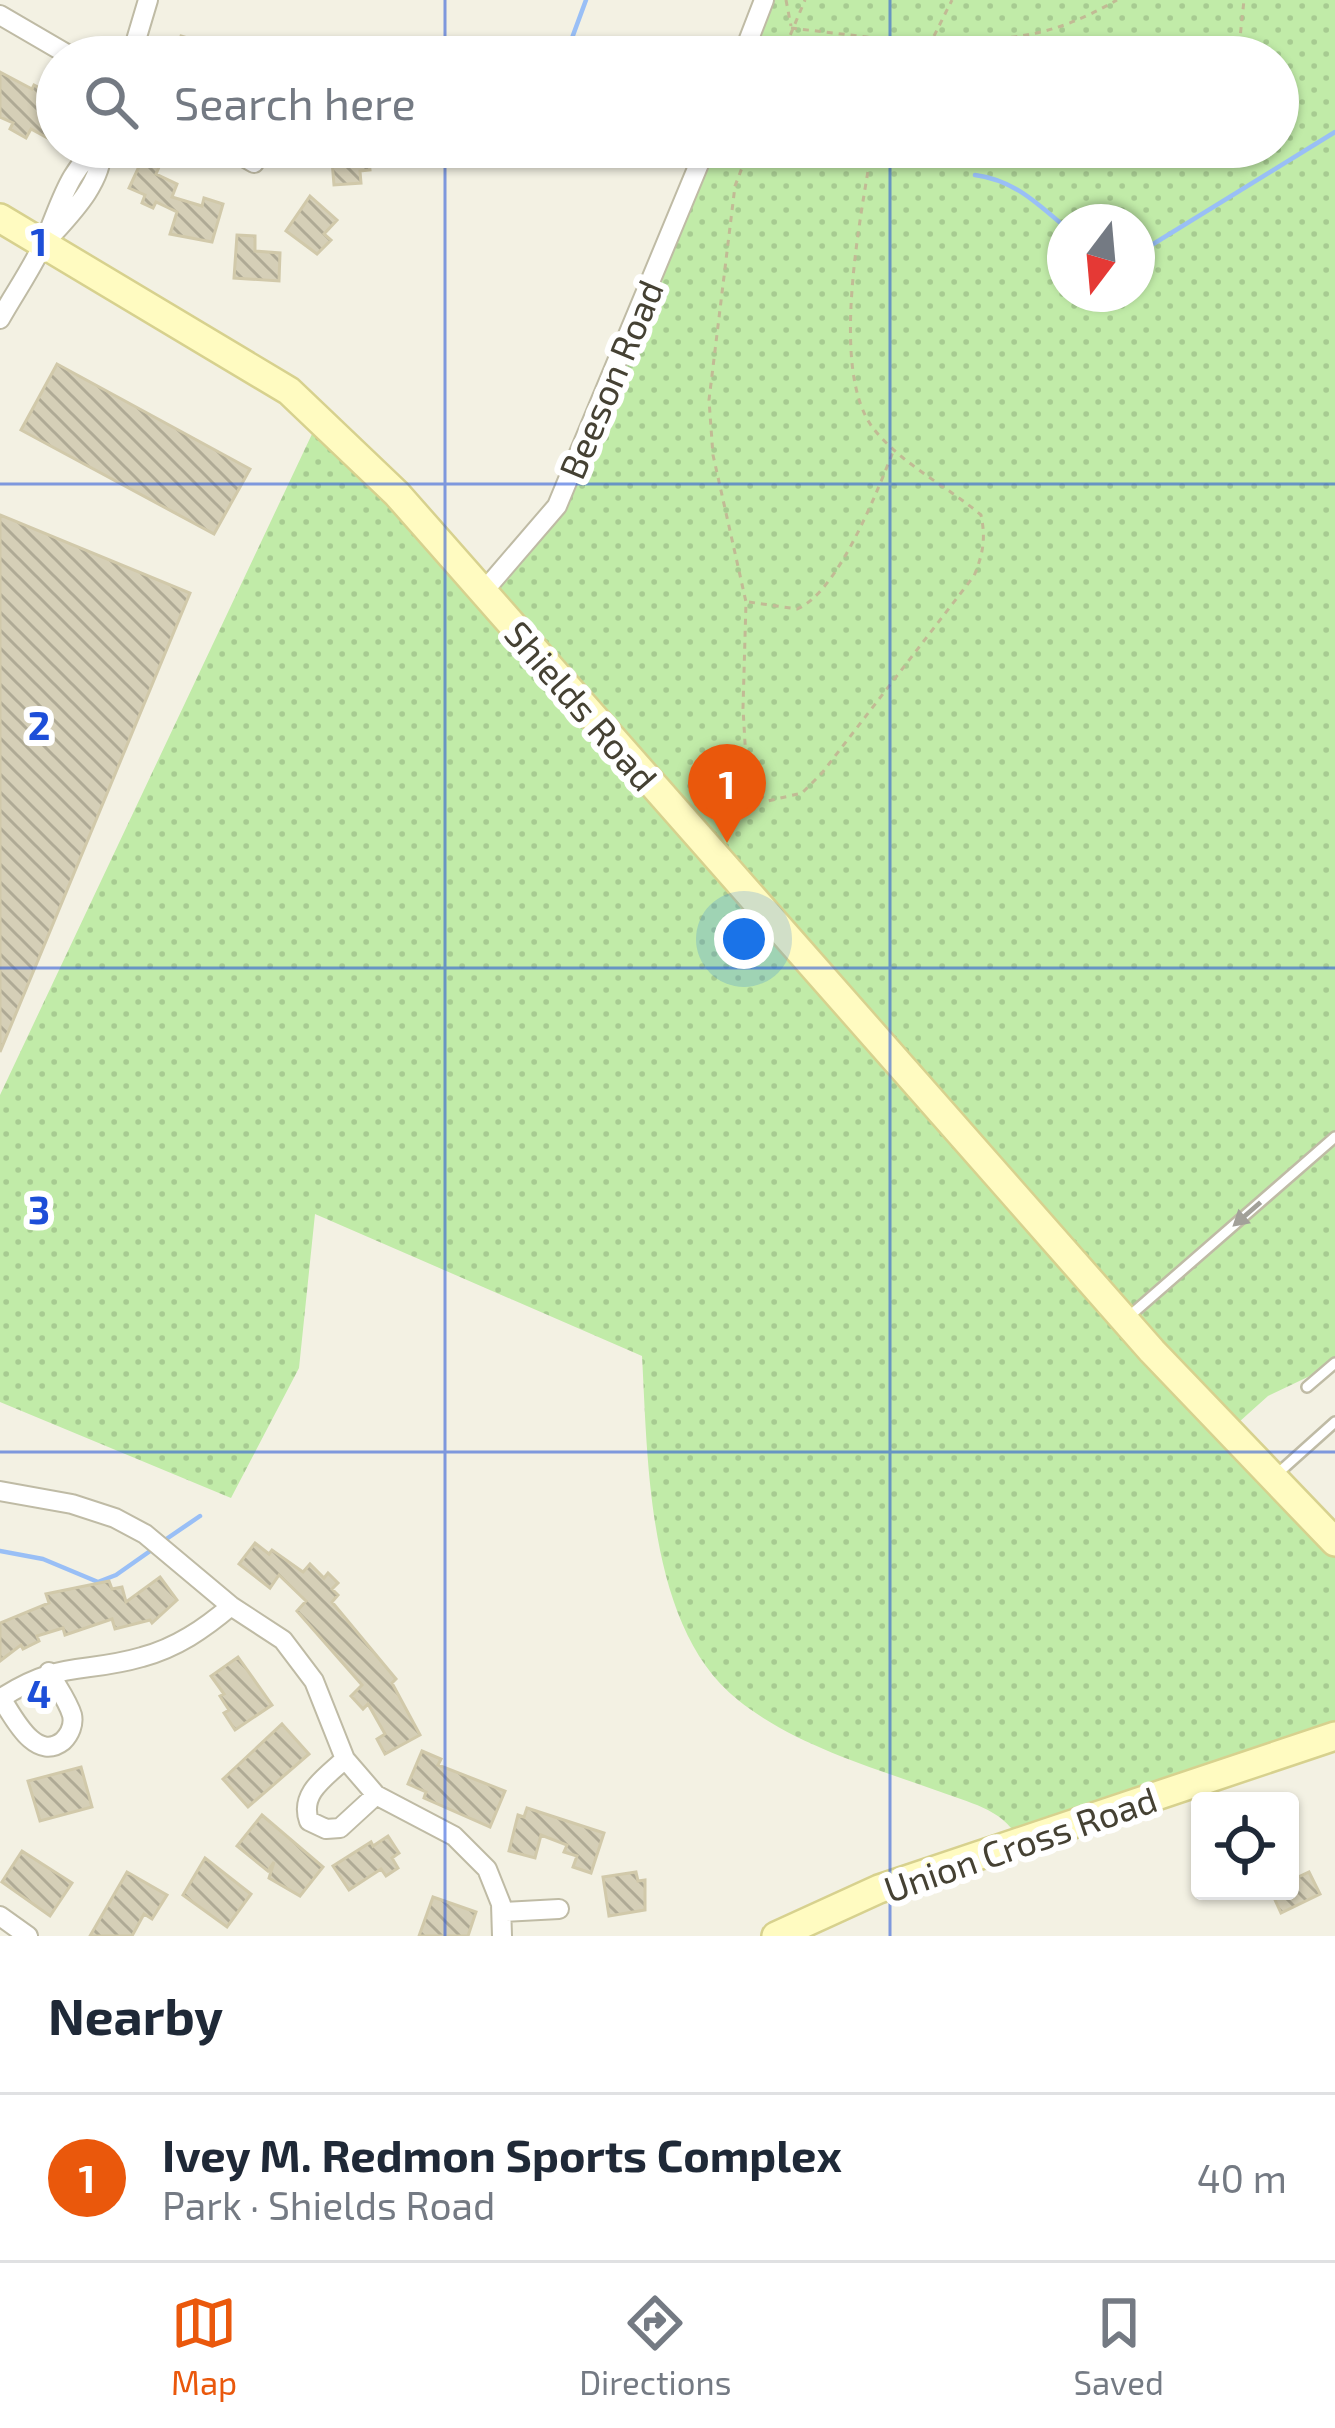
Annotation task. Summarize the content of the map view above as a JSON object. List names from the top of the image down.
{
  "streets": {
    "street": ["Beeson Road", "Shields Road", "Union Cross Road"]
  },
  "crossings": [
    ["Beeson Road", "Shields Road"]
  ],
  "north": "bottom",
  "page": {
    "search": "Search here",
    "pins": "1",
    "heading": "Nearby",
    "list": [
      {
        "mark": "1",
        "name": "Ivey M. Redmon Sports Complex",
        "note": "Park · Shields Road",
        "value": "40 m"
      }
    ],
    "nav": ["Map", "Directions", "Saved"]
  },
  "grid": {
    "rows": [
      "1",
      "2",
      "3",
      "4"
    ]
  }
}
